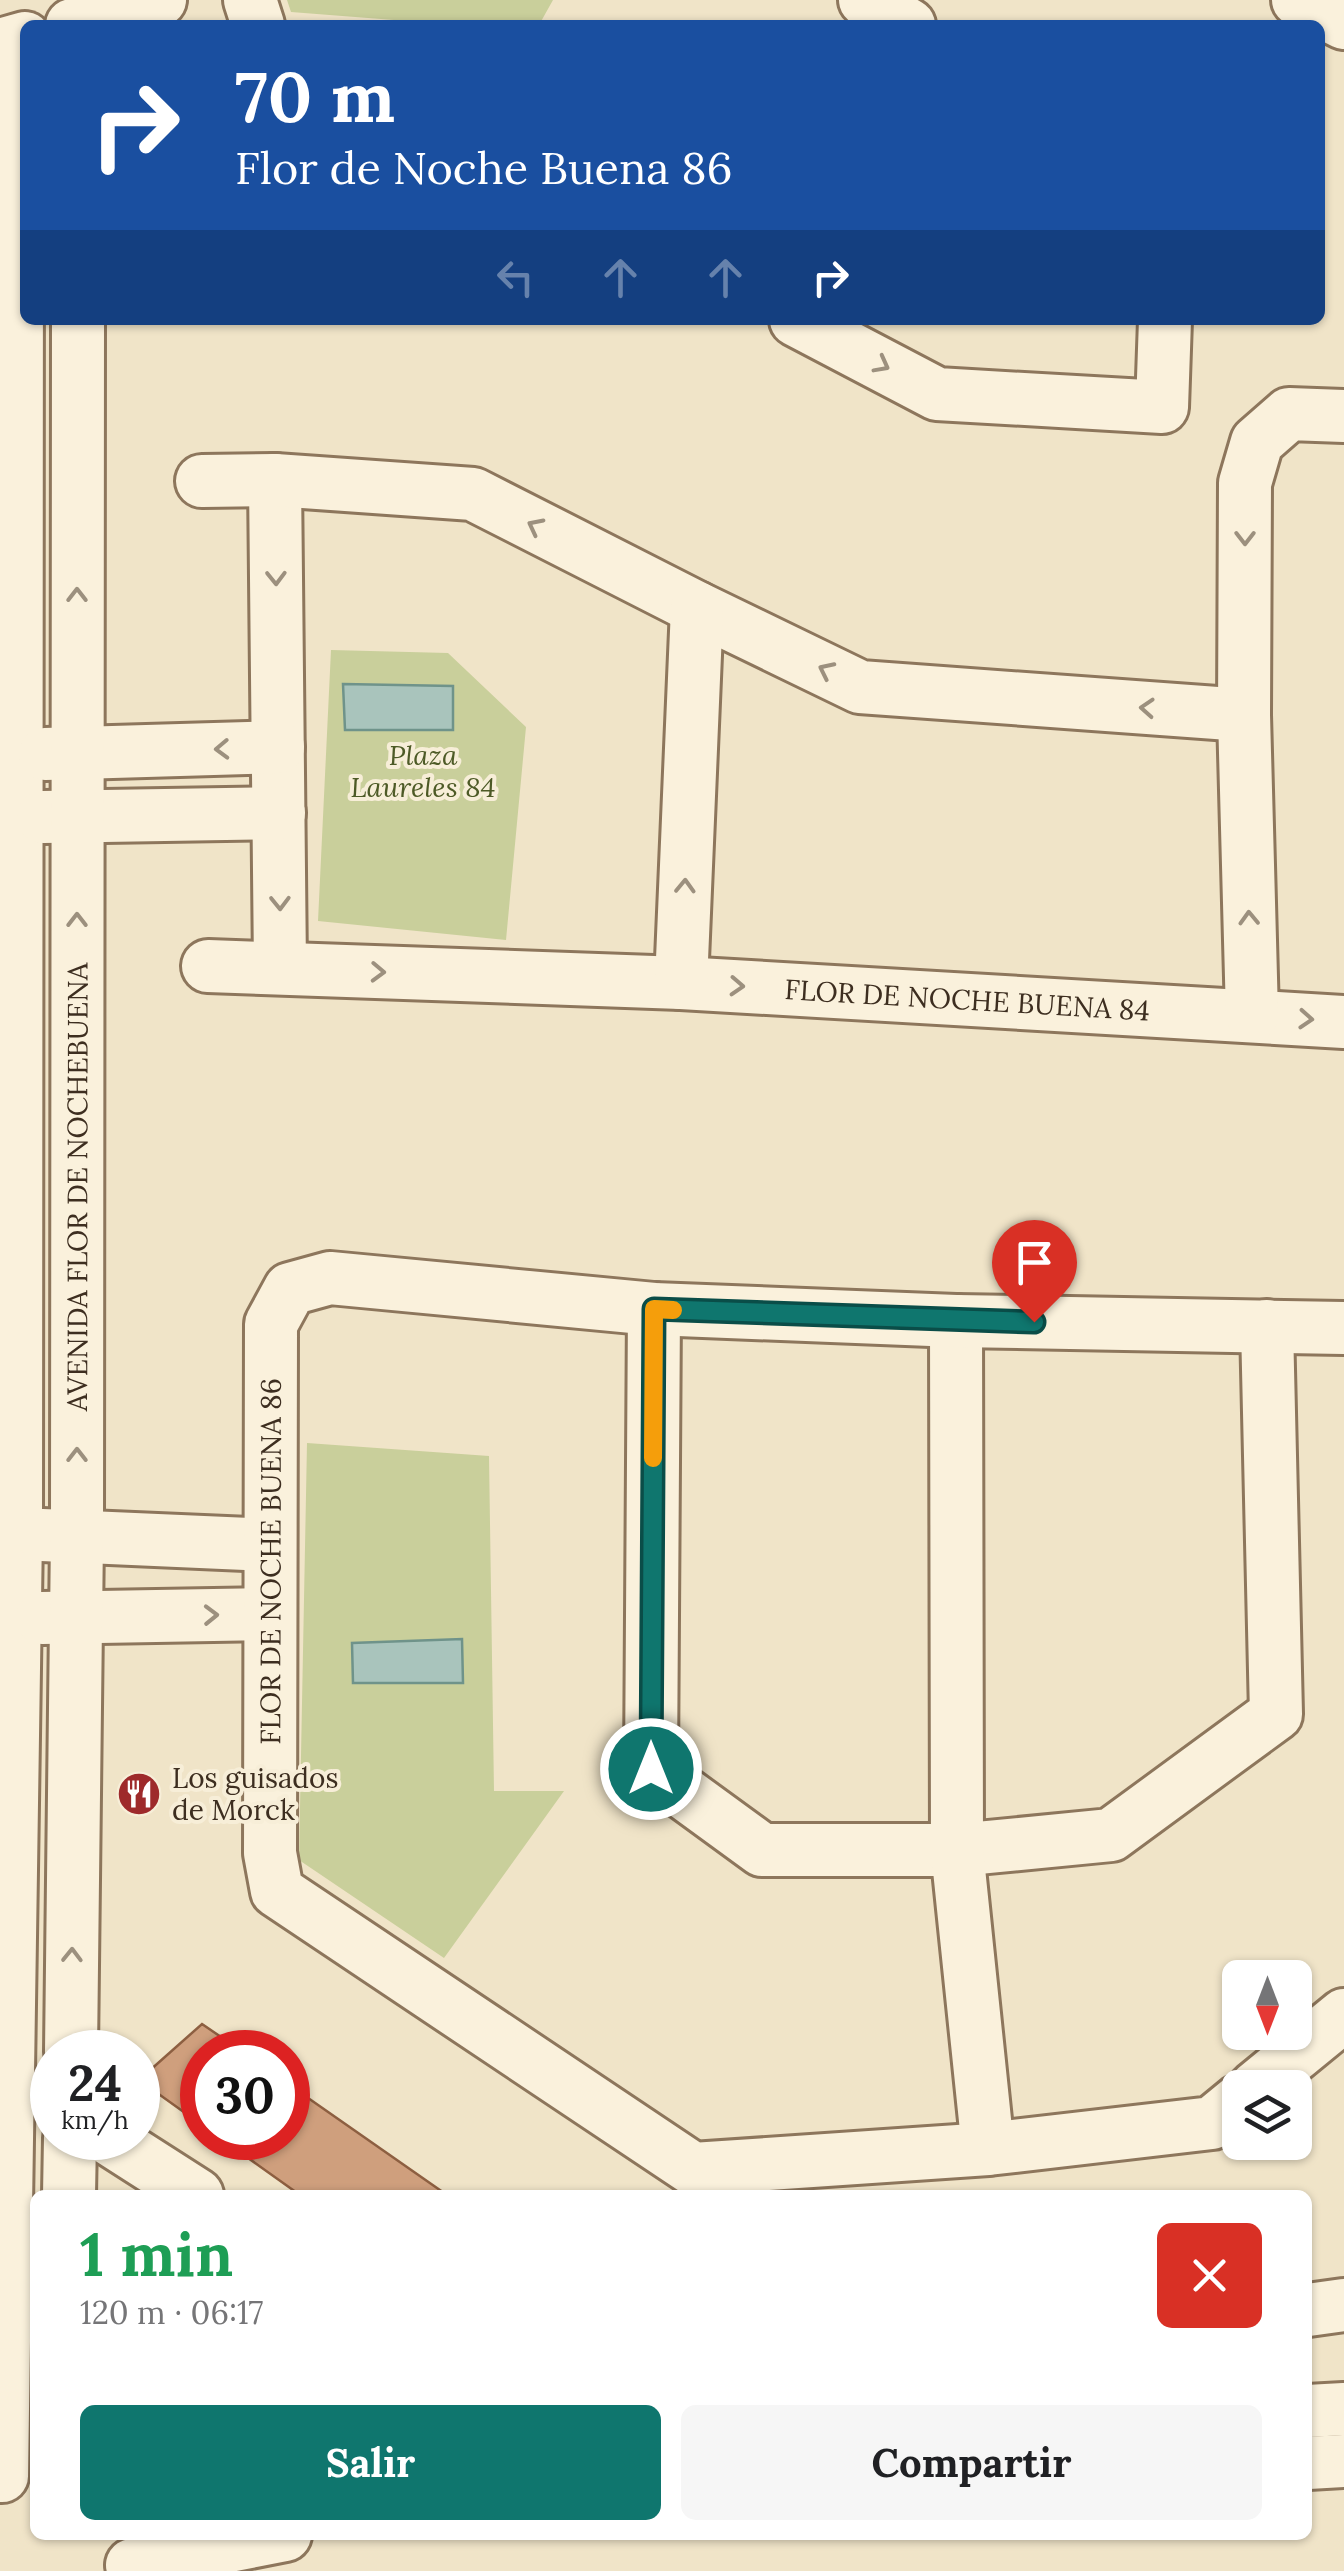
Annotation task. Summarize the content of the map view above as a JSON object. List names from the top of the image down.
{
  "streets": {
    "street": ["FLOR DE NOCHE BUENA 84", "AVENIDA FLOR DE NOCHEBUENA", "FLOR DE NOCHE BUENA 86"]
  },
  "parks": ["Plaza Laureles 84"],
  "places": {
    "restaurant": ["Los guisados de Morck"]
  },
  "north": "bottom",
  "page": {
    "turn": ["70 m", "Flor de Noche Buena 86"],
    "speed": "24 km/h",
    "limit": "30",
    "heading": ["1 min", "120 m · 06:17"],
    "buttons": ["Salir", "Compartir"]
  }
}
